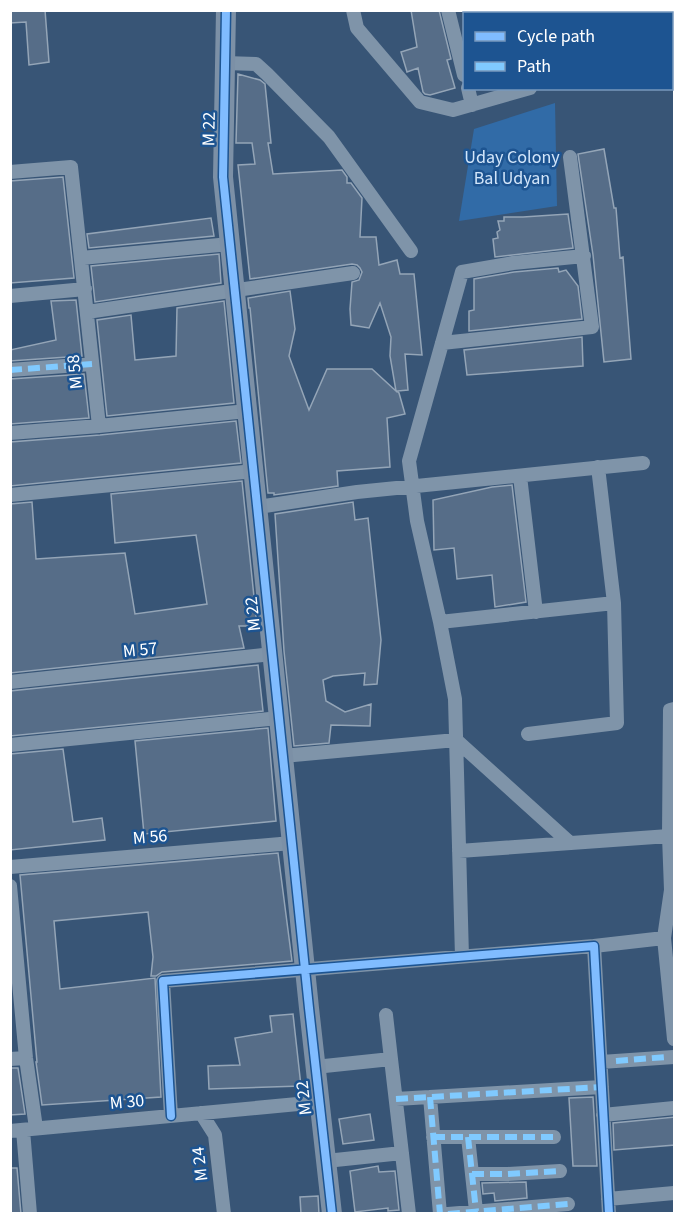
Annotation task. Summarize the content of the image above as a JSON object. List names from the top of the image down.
{
  "streets": {
    "street": [
      "M 22",
      "M 58",
      "M 57",
      "M 56",
      "M 30",
      "M 24"
    ]
  },
  "crossings": [
    ["M 22", "M 57"],
    ["M 22", "M 56"],
    ["M 22", "M 30"],
    ["M 30", "M 24"]
  ],
  "parks": ["Uday Colony Bal Udyan"],
  "legend": ["Cycle path", "Path"]
}
